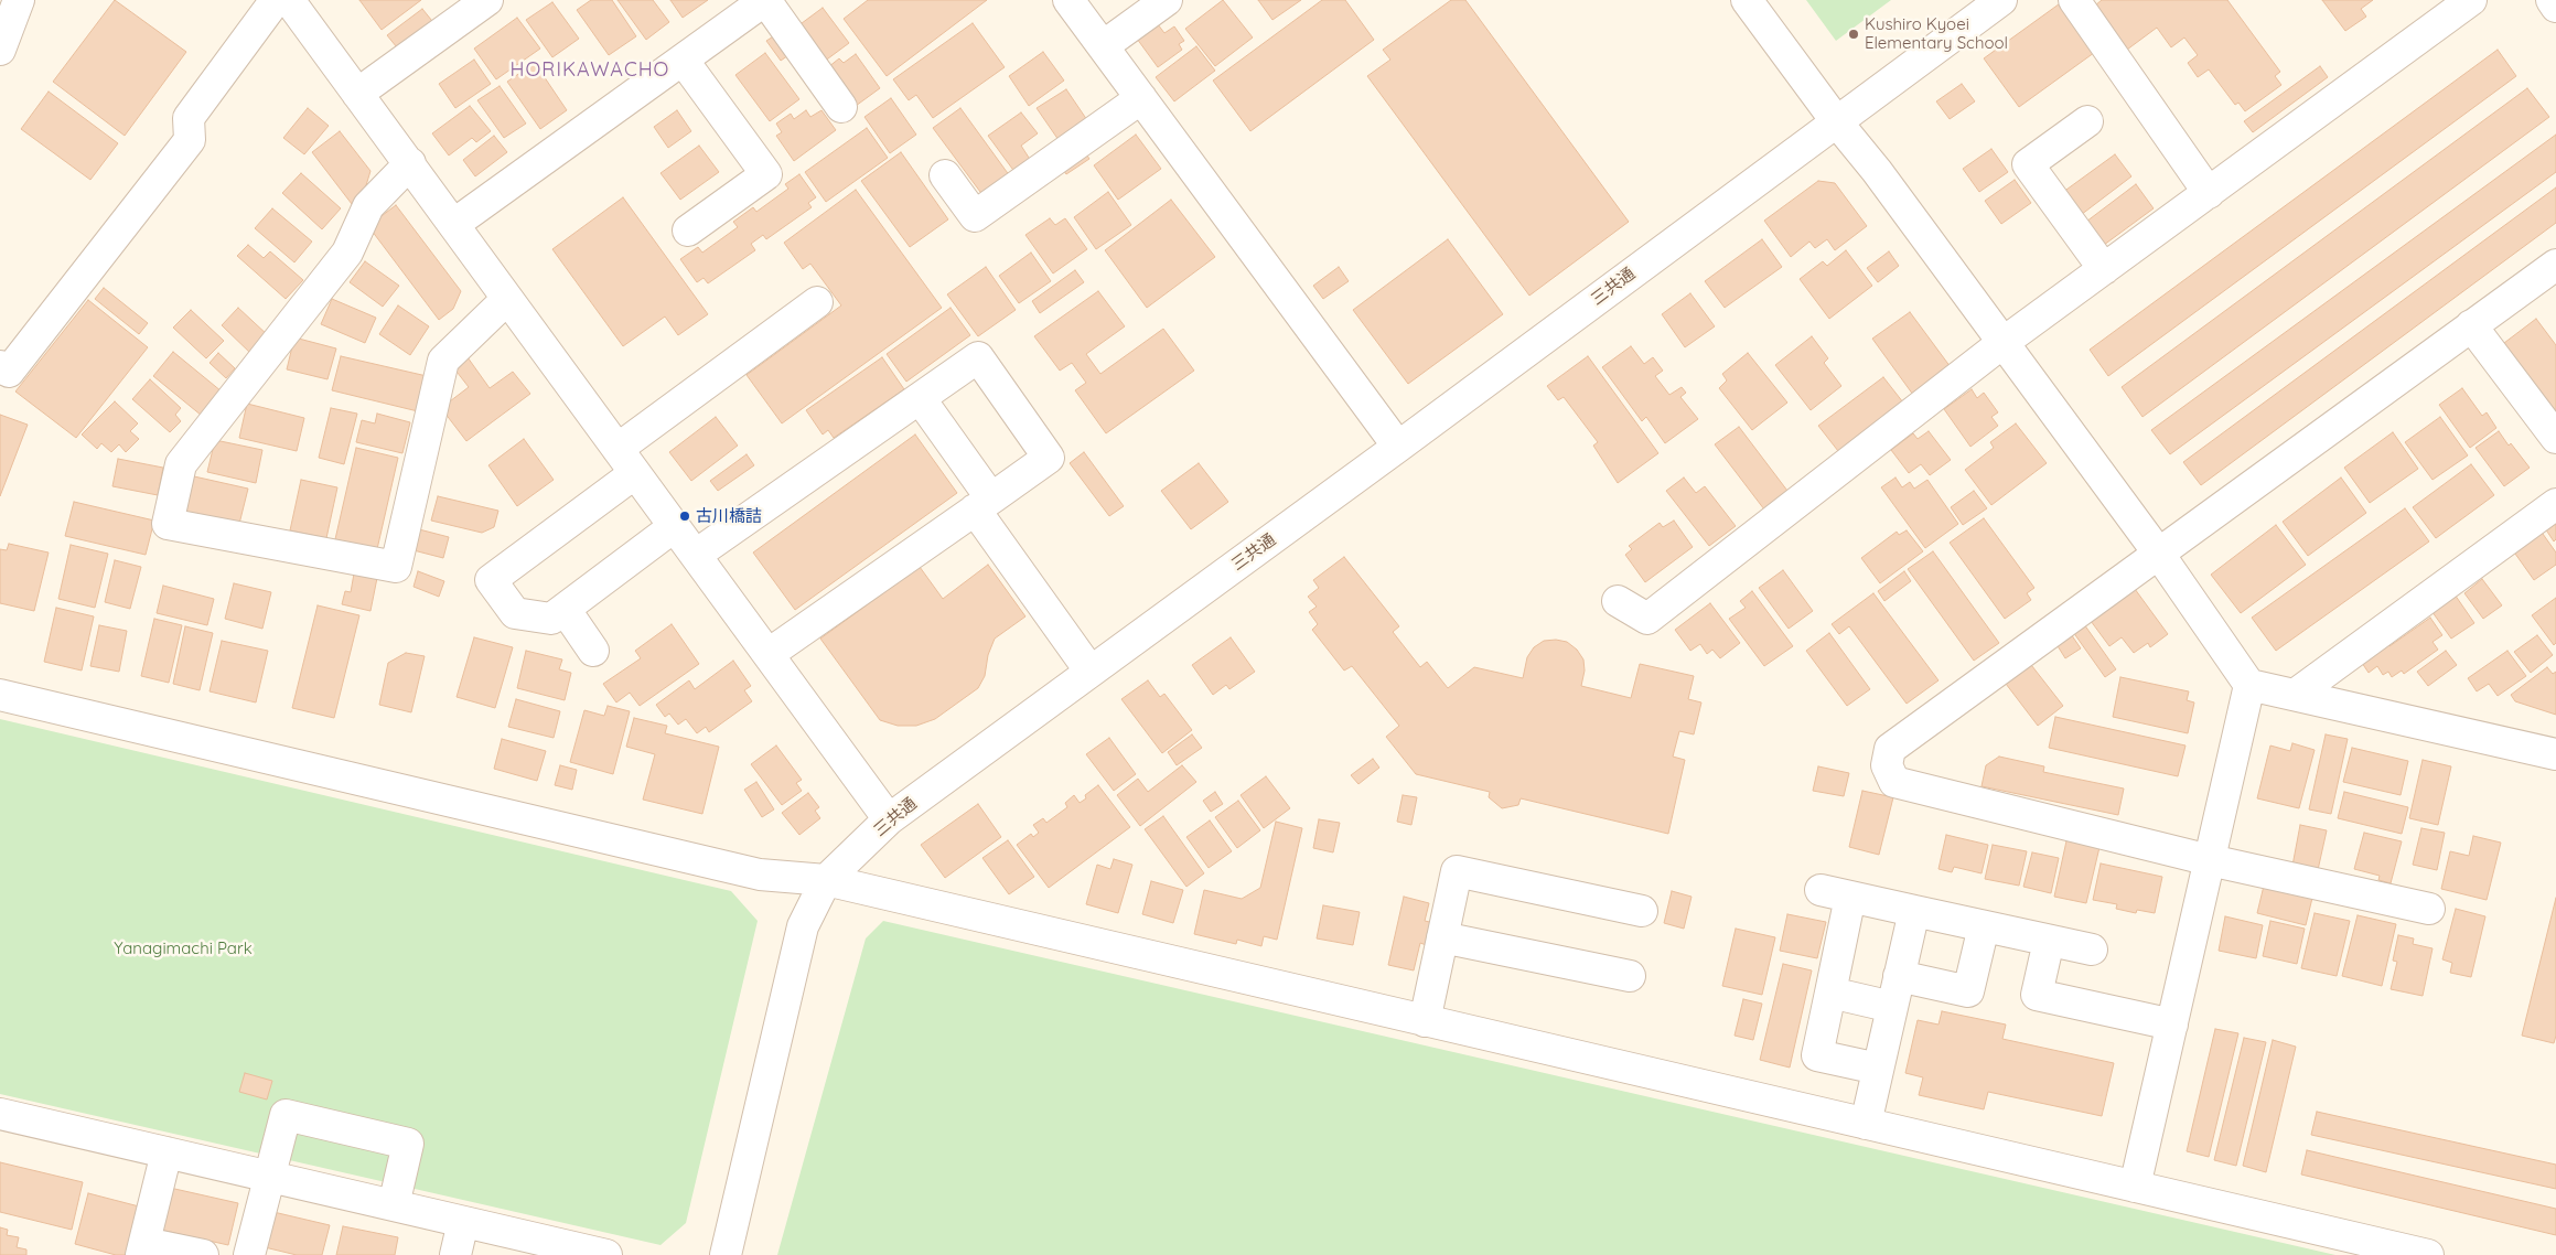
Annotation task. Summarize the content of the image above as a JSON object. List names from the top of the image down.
{
  "streets": {
    "street": ["三共通"]
  },
  "districts": ["HORIKAWACHO"],
  "parks": ["Yanagimachi Park"],
  "places": ["Kushiro Kyoei Elementary School", "古川橋詰"]
}
